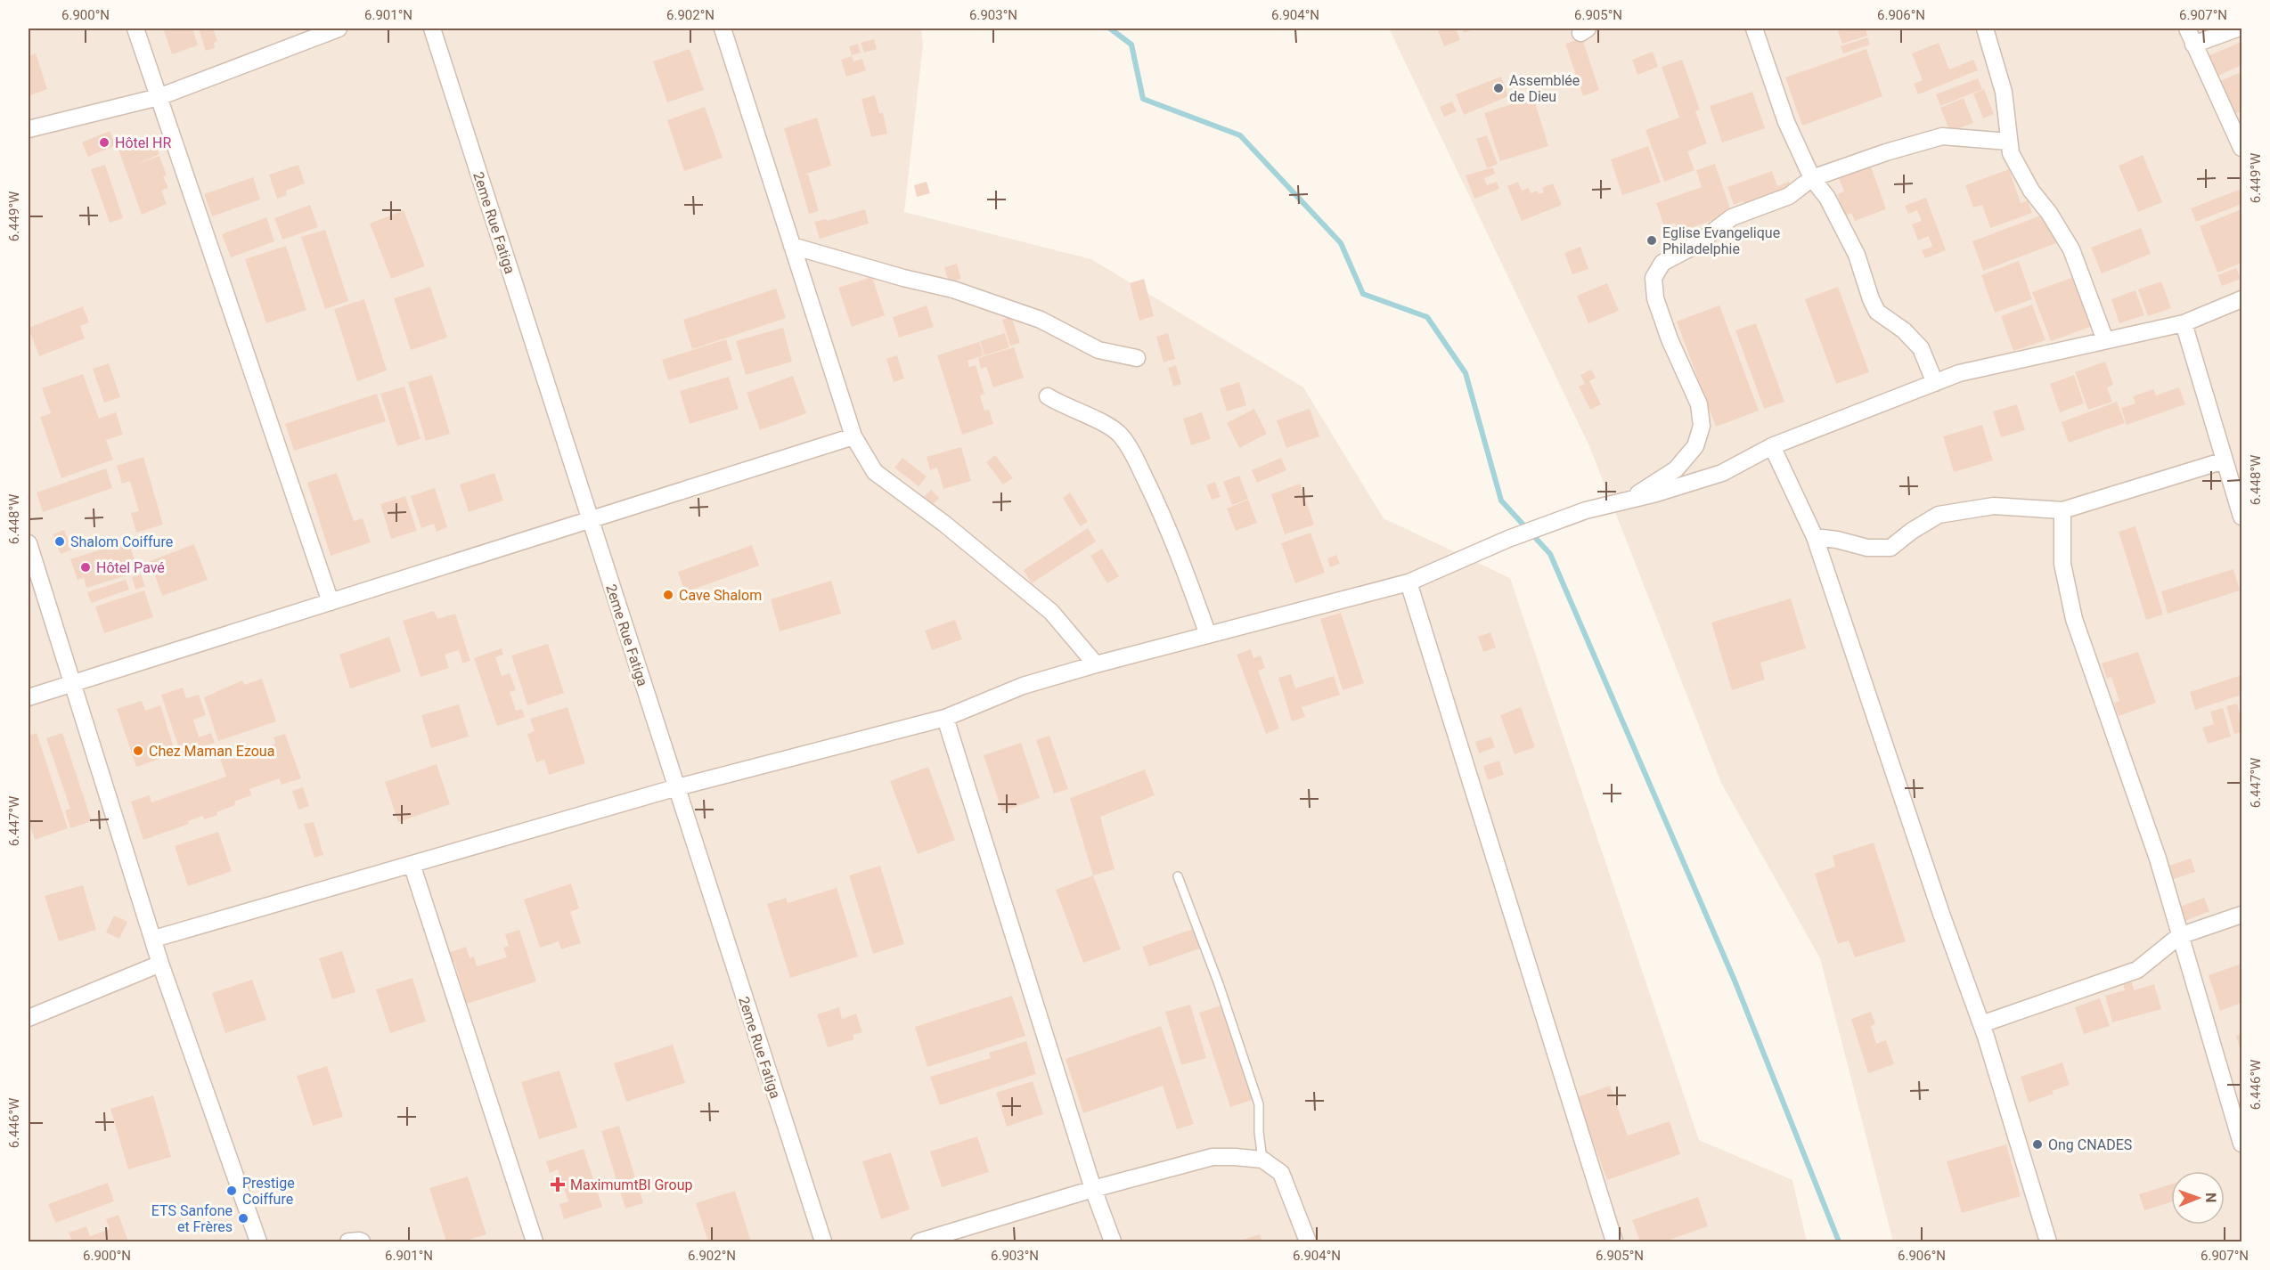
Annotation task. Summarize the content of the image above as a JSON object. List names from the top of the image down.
{
  "streets": {
    "street": ["2eme Rue Fatiga"]
  },
  "places": {
    "other": [
      "Assemblée de Dieu",
      "Hôtel HR",
      "Eglise Evangelique Philadelphie",
      "Shalom Coiffure",
      "Hôtel Pavé",
      "Cave Shalom",
      "Chez Maman Ezoua",
      "Ong CNADES",
      "Prestige Coiffure",
      "ETS Sanfone et Frères"
    ],
    "health": ["MaximumtBl Group"]
  },
  "north": "right",
  "coordinates": [
    "6.900°N",
    "6.901°N",
    "6.902°N",
    "6.903°N",
    "6.904°N",
    "6.905°N",
    "6.906°N",
    "6.907°N",
    "6.449°W",
    "6.448°W",
    "6.447°W",
    "6.446°W"
  ]
}
